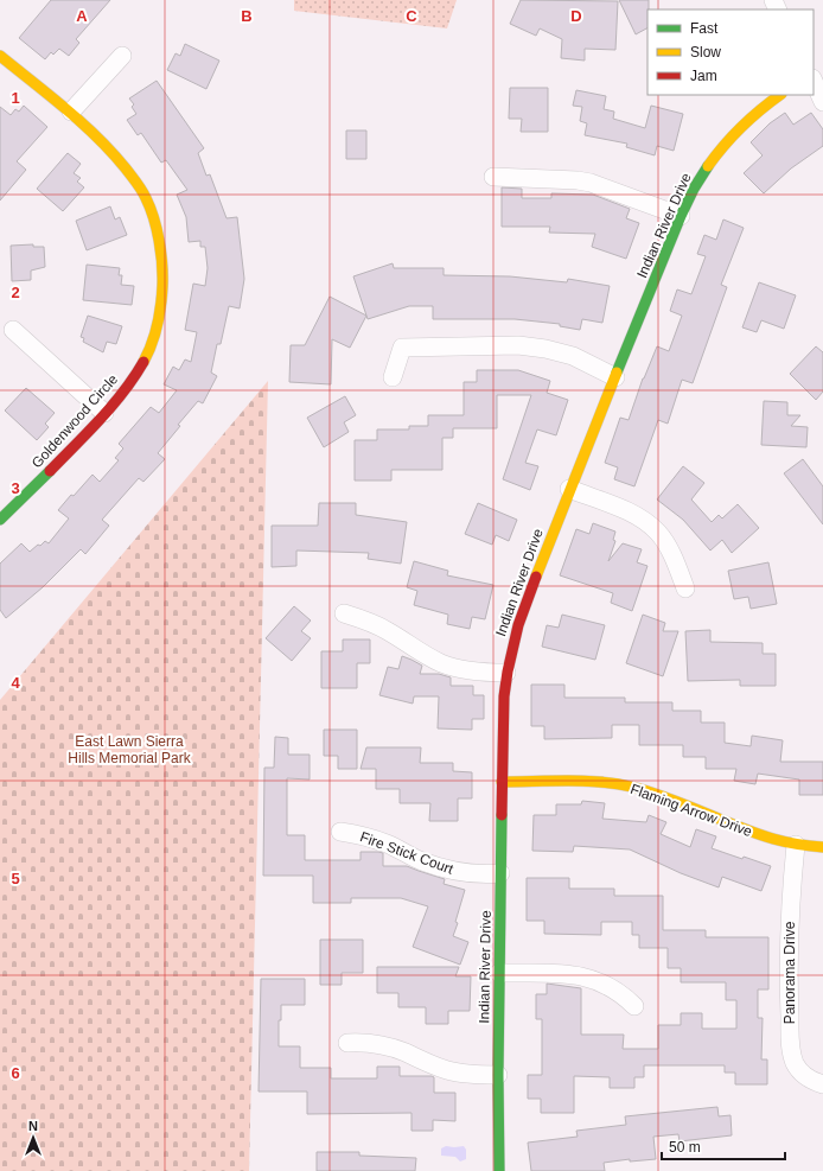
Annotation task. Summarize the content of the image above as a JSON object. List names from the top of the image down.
{
  "streets": {
    "street": [
      "Indian River Drive",
      "Goldenwood Circle",
      "Flaming Arrow Drive",
      "Fire Stick Court",
      "Panorama Drive"
    ]
  },
  "crossings": [
    ["Indian River Drive", "Flaming Arrow Drive"],
    ["Indian River Drive", "Fire Stick Court"],
    ["Flaming Arrow Drive", "Panorama Drive"]
  ],
  "parks": ["East Lawn Sierra Hills Memorial Park"],
  "legend": ["Fast", "Slow", "Jam"],
  "scale_bar": "50 m",
  "north": "top",
  "grid": {
    "columns": [
      "A",
      "B",
      "C",
      "D"
    ],
    "rows": [
      "1",
      "2",
      "3",
      "4",
      "5",
      "6"
    ]
  }
}
